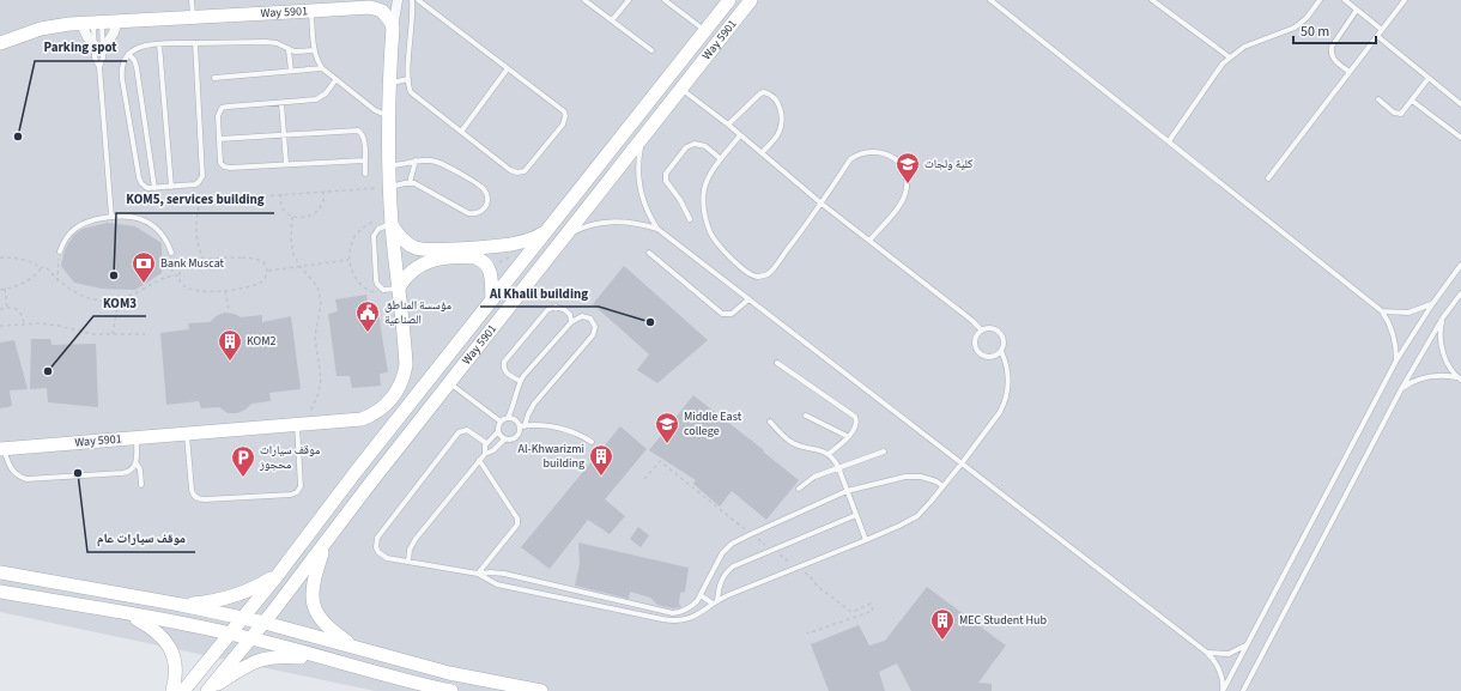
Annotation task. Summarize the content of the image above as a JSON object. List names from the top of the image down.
{
  "streets": {
    "street": ["Way 5901"]
  },
  "places": {
    "other": [
      "Parking spot",
      "KOM5, services building",
      "Al Khalil building",
      "KOM3",
      "موقف سيارات عام"
    ],
    "school or university": ["كلية ولجات", "Middle East college"],
    "bank": ["Bank Muscat"],
    "public building": ["مؤسسة المناطق الصناعية"],
    "building": ["KOM2", "Al-Khwarizmi building", "MEC Student Hub"],
    "parking": ["موقف سيارات محجوز"]
  },
  "scale_bar": "50 m"
}
